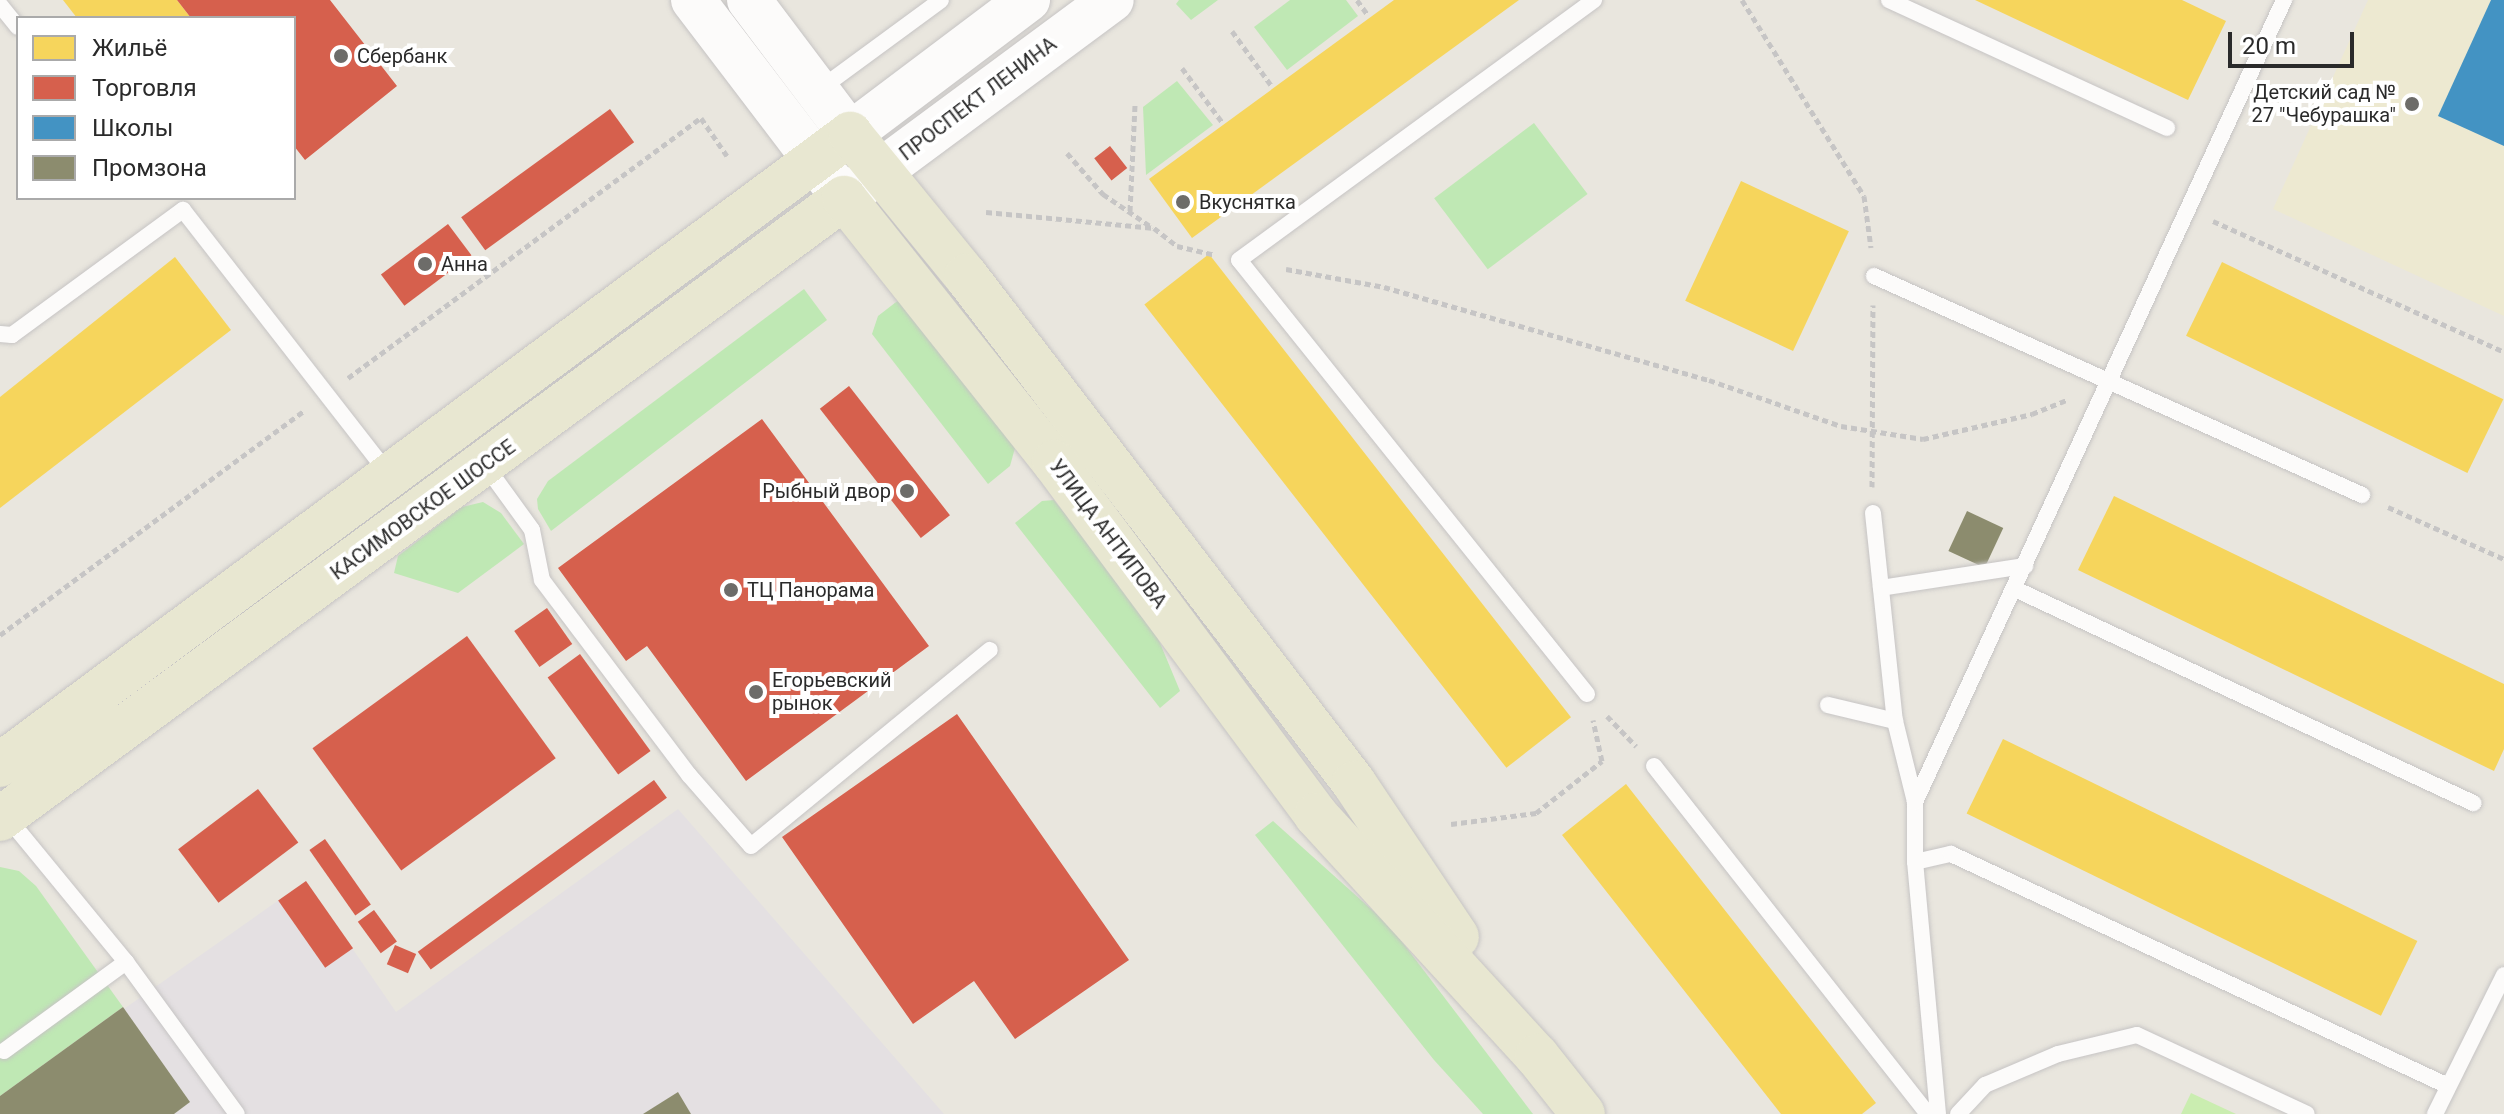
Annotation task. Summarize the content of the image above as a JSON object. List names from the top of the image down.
{
  "streets": {
    "main road": ["ПРОСПЕКТ ЛЕНИНА", "КАСИМОВСКОЕ ШОССЕ", "УЛИЦА АНТИПОВА"]
  },
  "crossings": [
    ["ПРОСПЕКТ ЛЕНИНА", "КАСИМОВСКОЕ ШОССЕ"],
    ["ПРОСПЕКТ ЛЕНИНА", "УЛИЦА АНТИПОВА"],
    ["КАСИМОВСКОЕ ШОССЕ", "УЛИЦА АНТИПОВА"]
  ],
  "places": [
    "Сбербанк",
    "Детский сад № 27 \"Чебурашка\"",
    "Вкуснятка",
    "Анна",
    "Рыбный двор",
    "ТЦ Панорама",
    "Егорьевский рынок"
  ],
  "legend": [
    "Жильё",
    "Торговля",
    "Школы",
    "Промзона"
  ],
  "scale_bar": "20 m"
}
